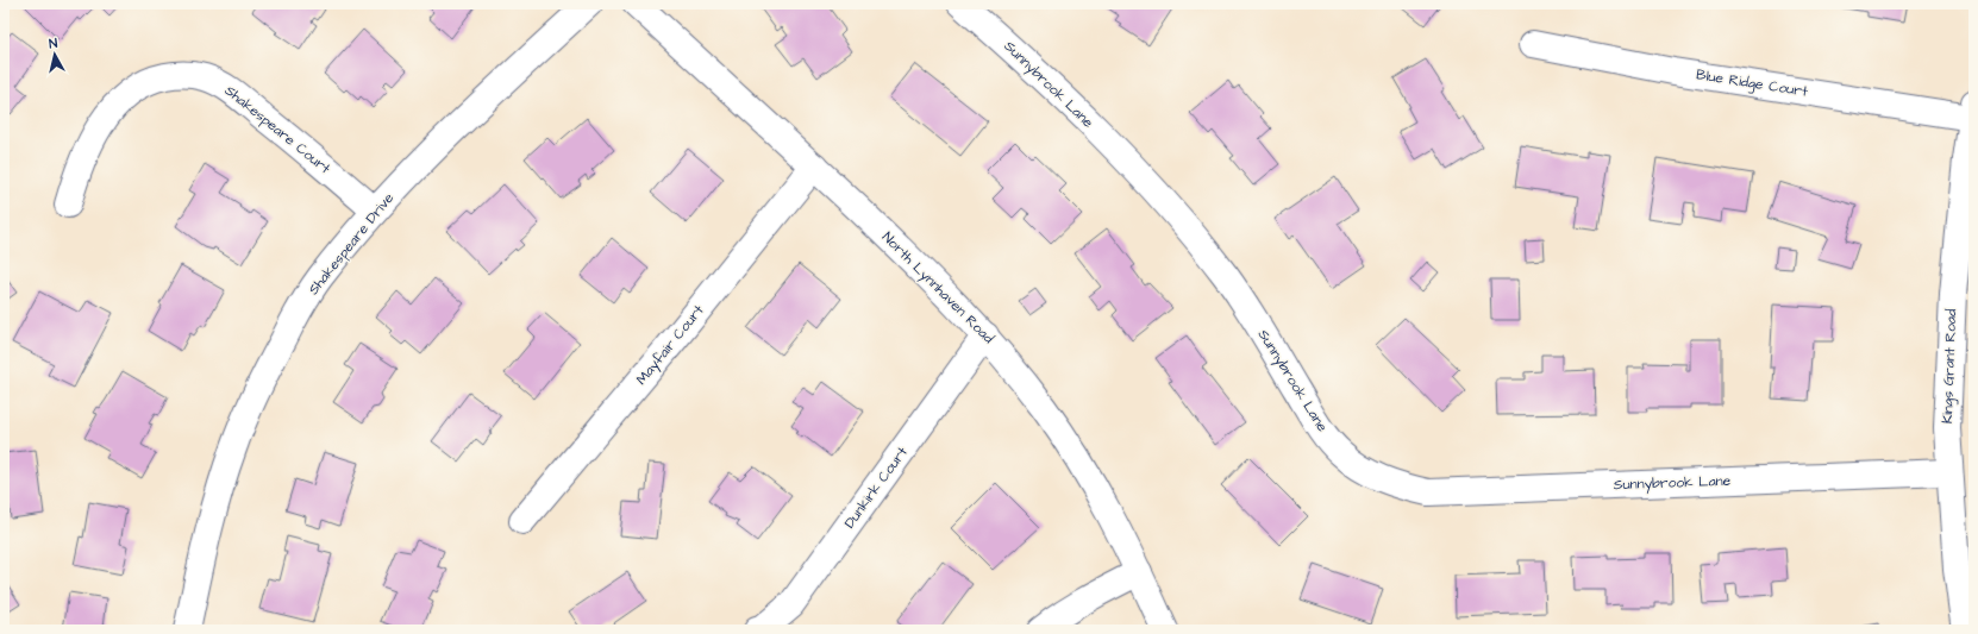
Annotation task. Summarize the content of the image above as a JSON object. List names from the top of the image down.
{
  "streets": {
    "street": [
      "Blue Ridge Court",
      "Sunnybrook Lane",
      "Shakespeare Court",
      "Shakespeare Drive",
      "North Lynnhaven Road",
      "Mayfair Court",
      "Kings Grant Road",
      "Dunkirk Court"
    ]
  },
  "crossings": [
    ["Blue Ridge Court", "Kings Grant Road"],
    ["Sunnybrook Lane", "Kings Grant Road"],
    ["Shakespeare Court", "Shakespeare Drive"],
    ["North Lynnhaven Road", "Mayfair Court"],
    ["North Lynnhaven Road", "Dunkirk Court"]
  ],
  "north": "top"
}
